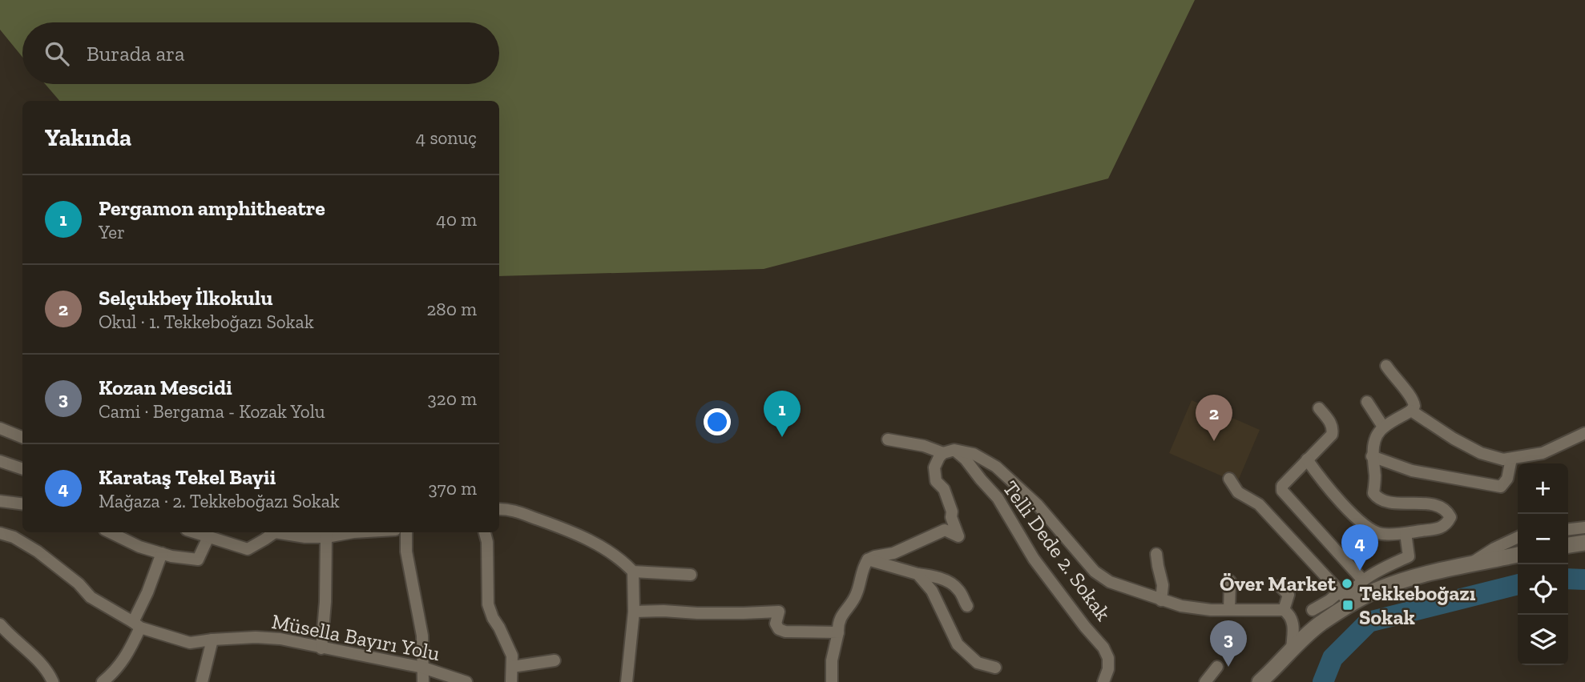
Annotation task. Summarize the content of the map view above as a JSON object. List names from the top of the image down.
{
  "streets": {
    "street": ["Telli Dede 2. Sokak", "Müsella Bayırı Yolu"]
  },
  "places": {
    "other": ["Över Market"],
    "transit": ["Tekkeboğazı Sokak"]
  },
  "page": {
    "search": "Burada ara",
    "heading": ["Yakında", "4 sonuç"],
    "list": [
      {
        "mark": "1",
        "name": "Pergamon amphitheatre",
        "note": "Yer",
        "value": "40 m"
      },
      {
        "mark": "2",
        "name": "Selçukbey İlkokulu",
        "note": "Okul · 1. Tekkeboğazı Sokak",
        "value": "280 m"
      },
      {
        "mark": "3",
        "name": "Kozan Mescidi",
        "note": "Cami · Bergama - Kozak Yolu",
        "value": "320 m"
      },
      {
        "mark": "4",
        "name": "Karataş Tekel Bayii",
        "note": "Mağaza · 2. Tekkeboğazı Sokak",
        "value": "370 m"
      }
    ],
    "pins": [
      "1",
      "2",
      "4",
      "3"
    ],
    "map_buttons": ["+", "−"]
  }
}
